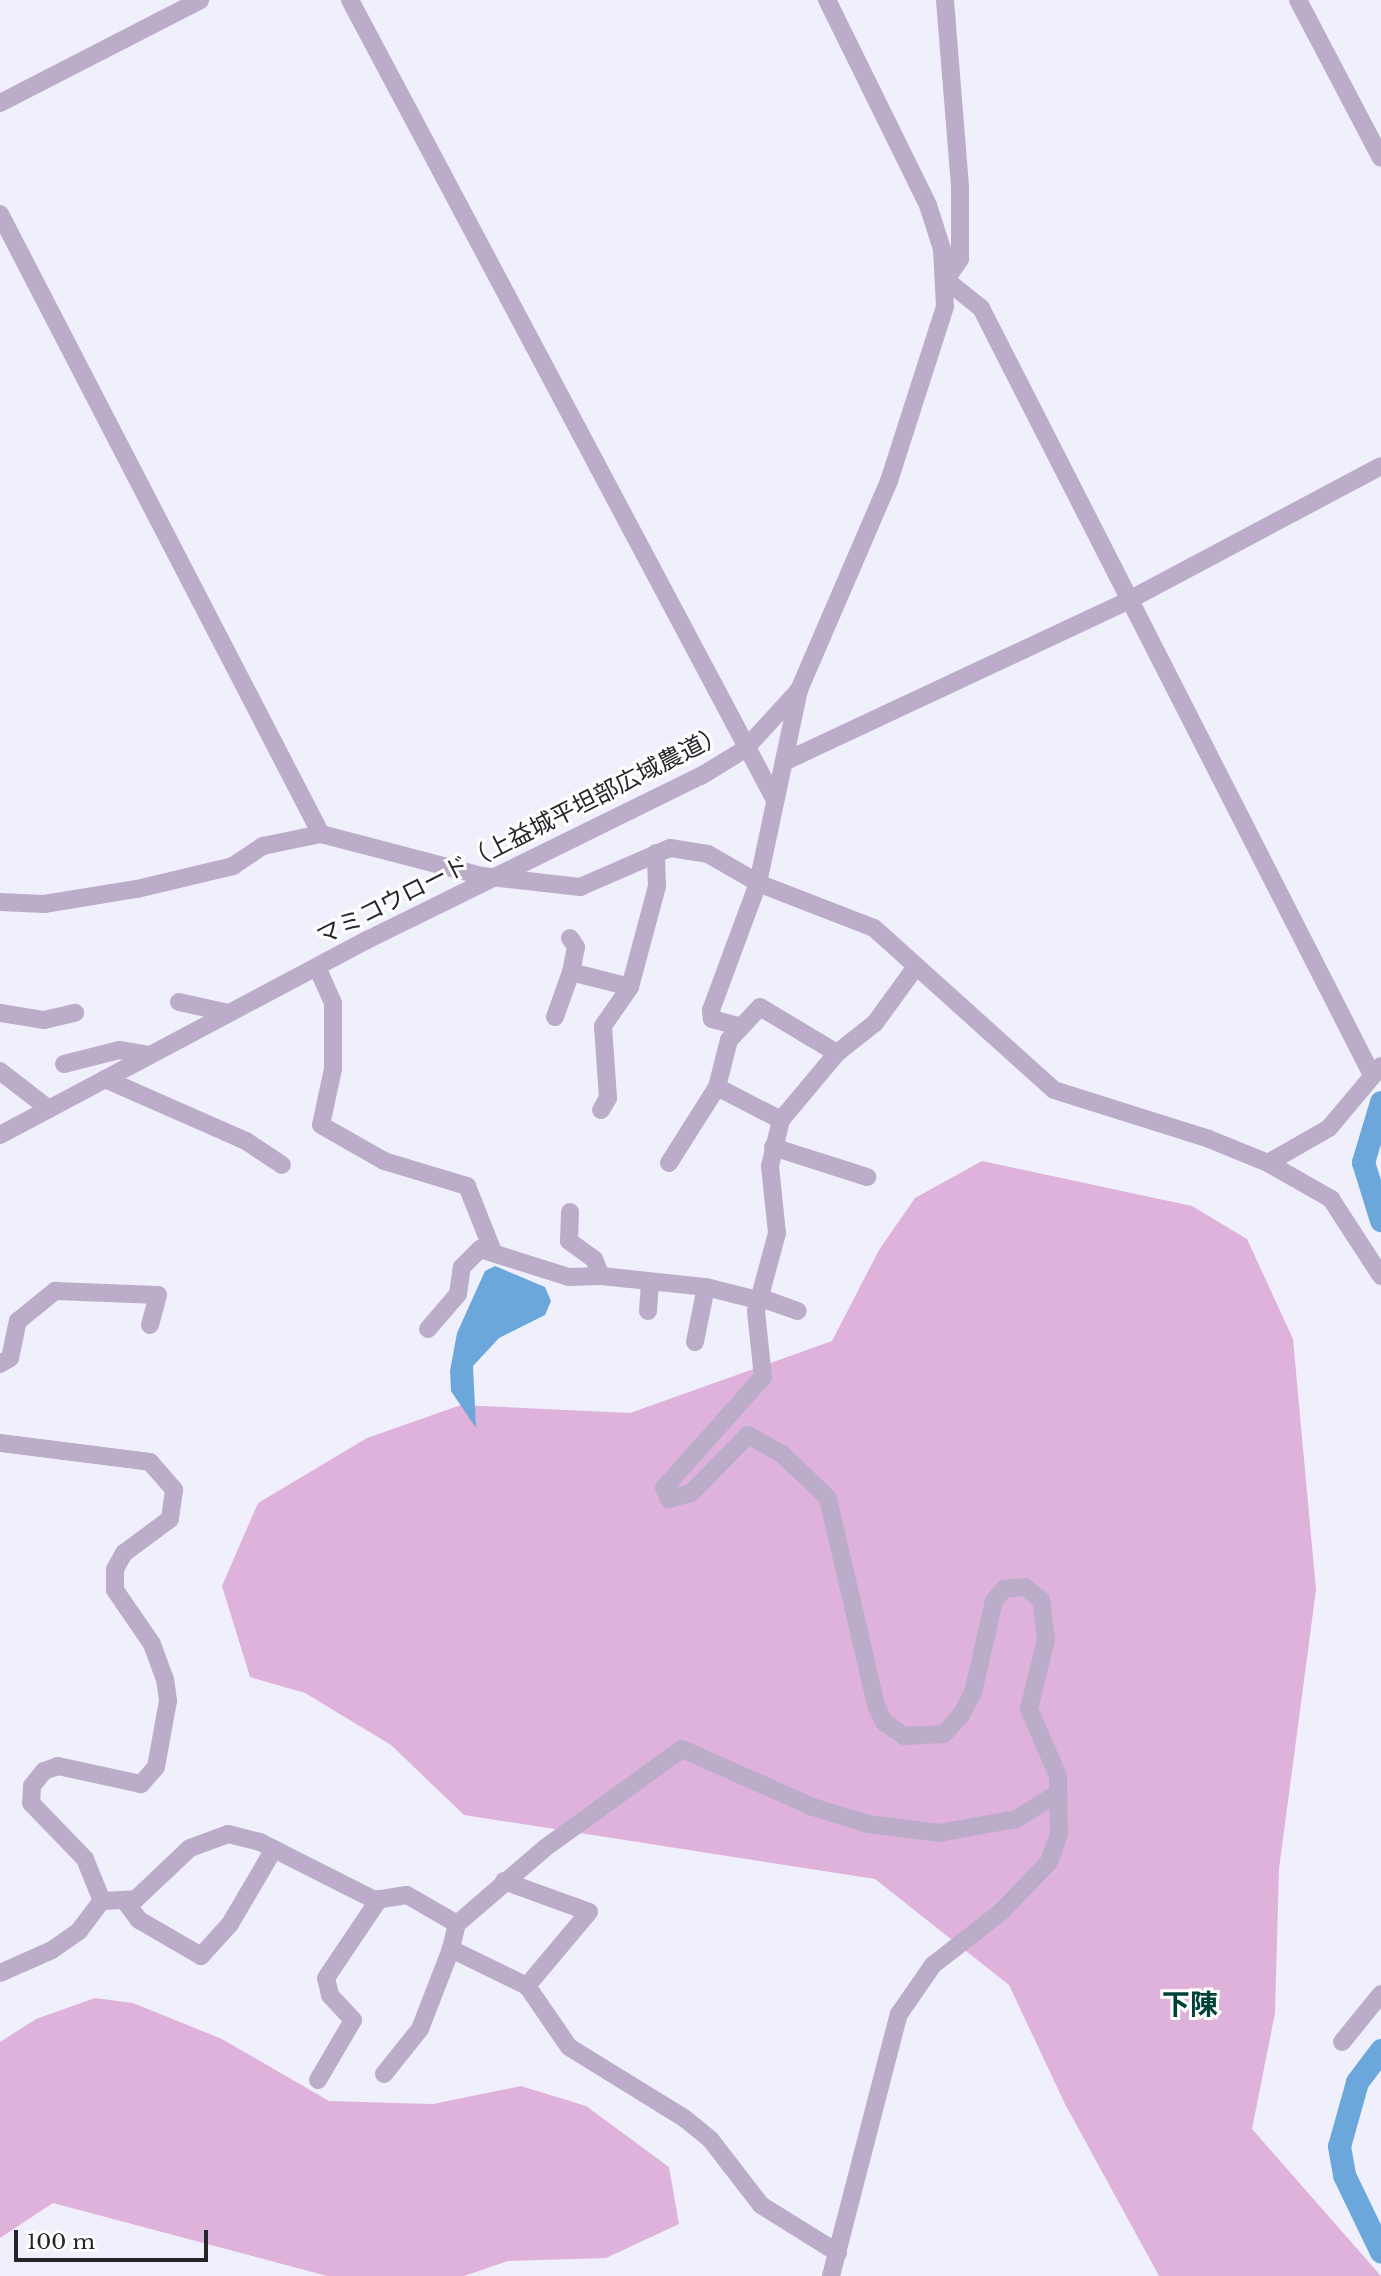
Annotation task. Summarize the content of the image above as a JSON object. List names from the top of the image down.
{
  "streets": {
    "street": ["マミコウロード（上益城平坦部広域農道）"]
  },
  "districts": ["下陳"],
  "scale_bar": "100 m"
}
